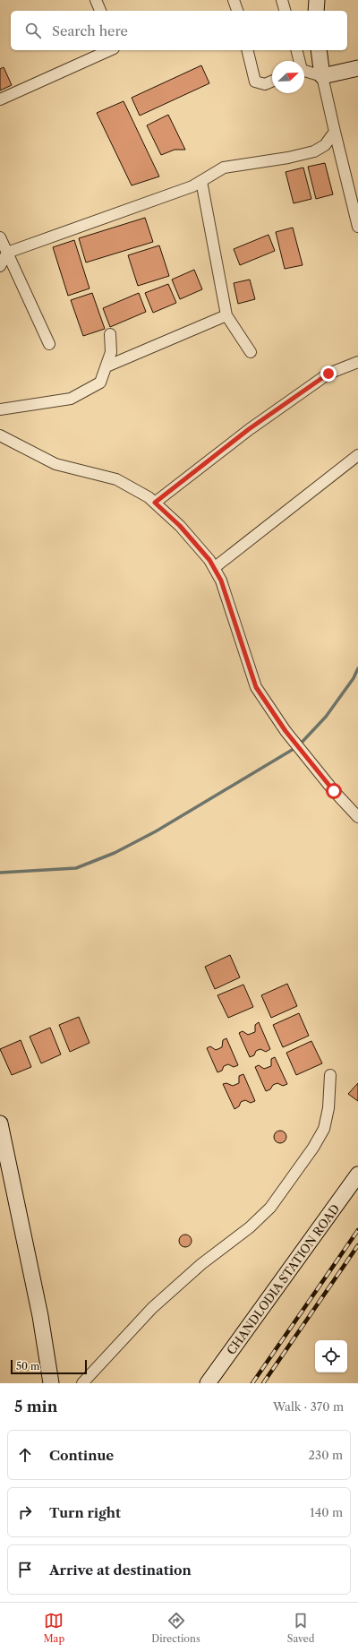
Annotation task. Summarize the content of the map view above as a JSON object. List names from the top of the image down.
{
  "streets": {
    "street": ["CHANDLODIA STATION ROAD"]
  },
  "scale_bar": "50 m",
  "north": "top right",
  "page": {
    "search": "Search here",
    "scale": "50 m",
    "heading": ["5 min", "Walk · 370 m"],
    "list": [
      ["Continue", "230 m"],
      ["Turn right", "140 m"],
      "Arrive at destination"
    ],
    "nav": ["Map", "Directions", "Saved"]
  }
}
